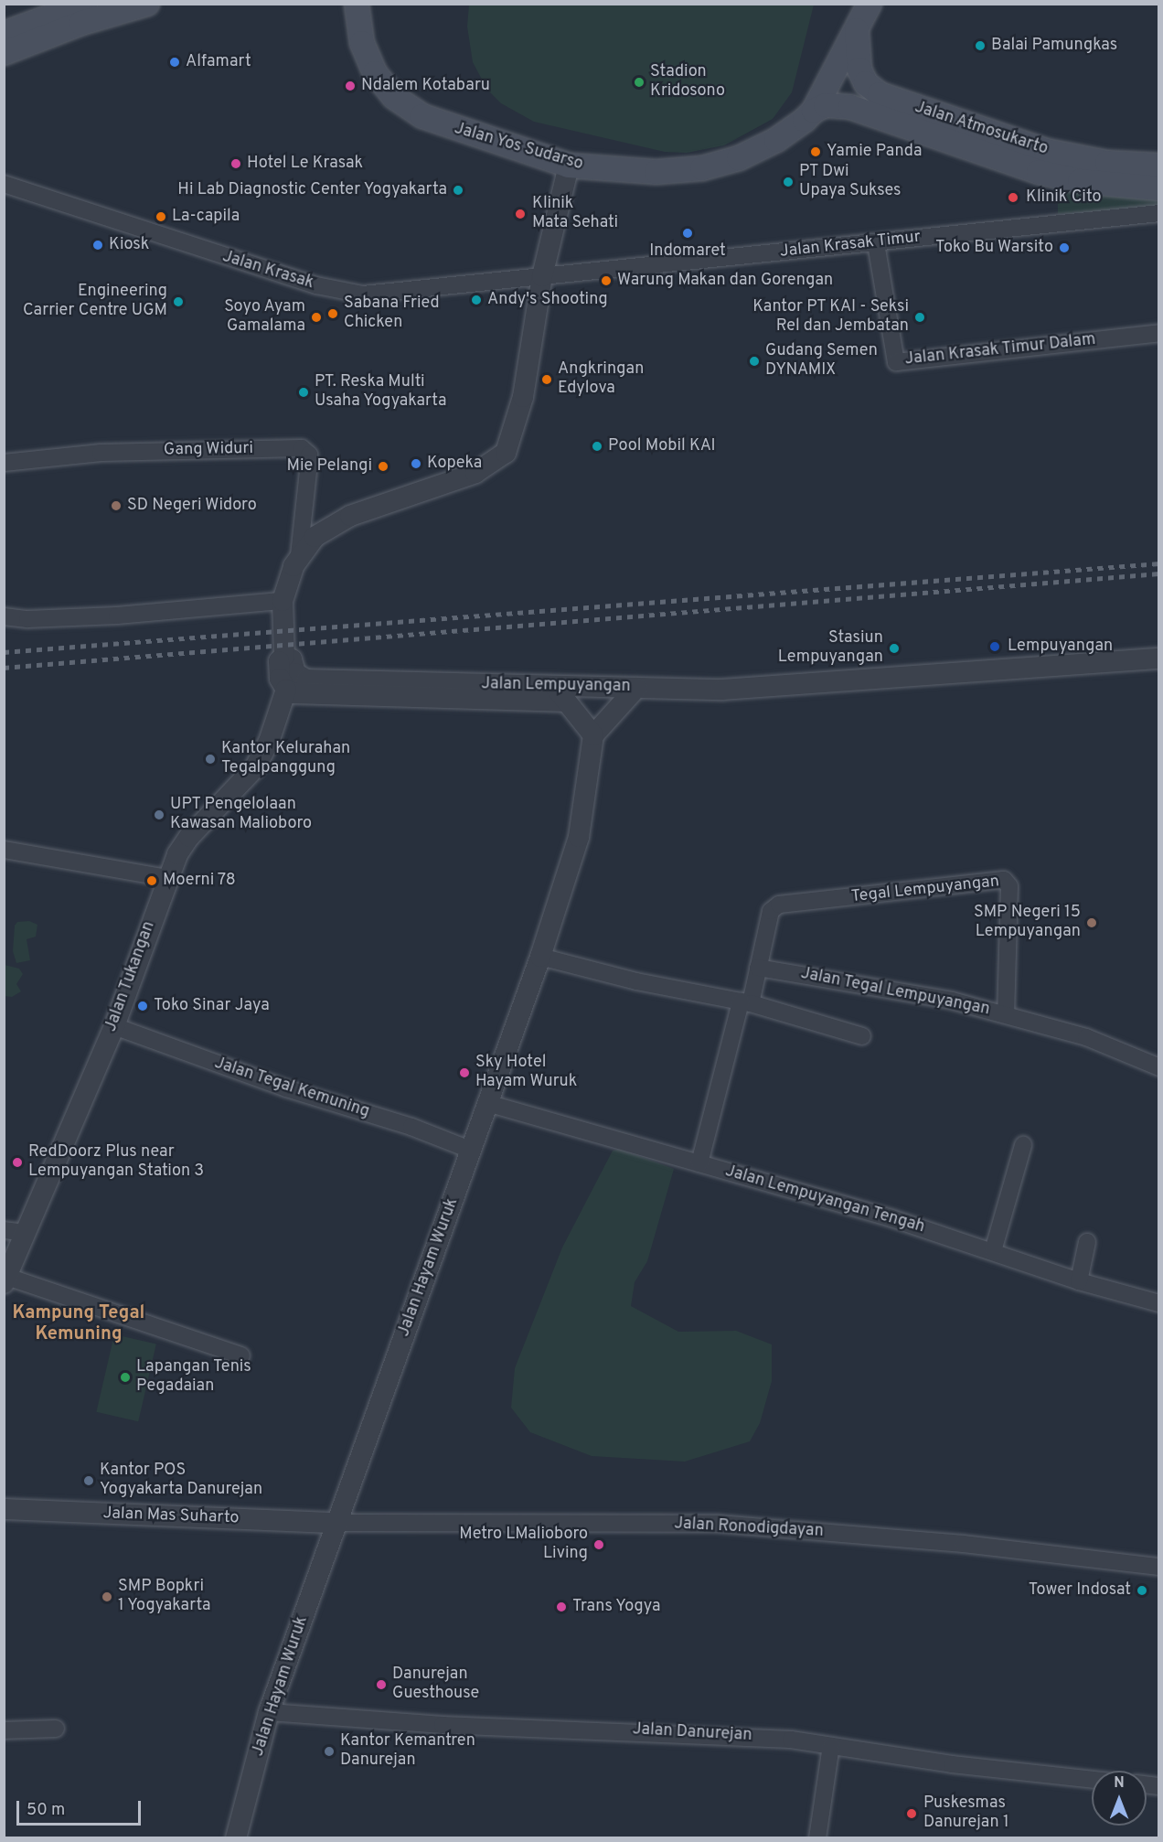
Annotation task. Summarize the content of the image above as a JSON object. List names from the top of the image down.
{
  "streets": {
    "main road": ["Jalan Atmosukarto", "Jalan Yos Sudarso"],
    "street": [
      "Jalan Krasak Timur",
      "Jalan Krasak",
      "Jalan Krasak Timur Dalam",
      "Gang Widuri",
      "Jalan Lempuyangan",
      "Tegal Lempuyangan",
      "Jalan Tukangan",
      "Jalan Tegal Lempuyangan",
      "Jalan Tegal Kemuning",
      "Jalan Lempuyangan Tengah",
      "Jalan Hayam Wuruk",
      "Jalan Mas Suharto",
      "Jalan Ronodigdayan",
      "Jalan Danurejan"
    ]
  },
  "crossings": [
    ["Jalan Atmosukarto", "Jalan Yos Sudarso"],
    ["Jalan Krasak Timur", "Jalan Krasak"],
    ["Jalan Krasak Timur", "Jalan Krasak Timur Dalam"],
    ["Jalan Lempuyangan", "Jalan Tukangan"],
    ["Tegal Lempuyangan", "Jalan Tegal Lempuyangan"],
    ["Jalan Tukangan", "Jalan Tegal Kemuning"],
    ["Jalan Tegal Kemuning", "Jalan Hayam Wuruk"],
    ["Jalan Lempuyangan Tengah", "Jalan Hayam Wuruk"],
    ["Jalan Hayam Wuruk", "Jalan Mas Suharto"],
    ["Jalan Hayam Wuruk", "Jalan Ronodigdayan"],
    ["Jalan Hayam Wuruk", "Jalan Danurejan"],
    ["Jalan Mas Suharto", "Jalan Ronodigdayan"]
  ],
  "districts": ["Kampung Tegal Kemuning"],
  "places": [
    "Balai Pamungkas",
    "Alfamart",
    "Stadion Kridosono",
    "Ndalem Kotabaru",
    "Yamie Panda",
    "Hotel Le Krasak",
    "PT Dwi Upaya Sukses",
    "Hi Lab Diagnostic Center Yogyakarta",
    "Klinik Cito",
    "Klinik Mata Sehati",
    "La-capila",
    "Indomaret",
    "Kiosk",
    "Toko Bu Warsito",
    "Warung Makan dan Gorengan",
    "Andy's Shooting",
    "Engineering Carrier Centre UGM",
    "Sabana Fried Chicken",
    "Soyo Ayam Gamalama",
    "Kantor PT KAI - Seksi Rel dan Jembatan",
    "Gudang Semen DYNAMIX",
    "Angkringan Edylova",
    "PT. Reska Multi Usaha Yogyakarta",
    "Pool Mobil KAI",
    "Kopeka",
    "Mie Pelangi",
    "SD Negeri Widoro",
    "Lempuyangan",
    "Stasiun Lempuyangan",
    "Kantor Kelurahan Tegalpanggung",
    "UPT Pengelolaan Kawasan Malioboro",
    "Moerni 78",
    "SMP Negeri 15 Lempuyangan",
    "Toko Sinar Jaya",
    "Sky Hotel Hayam Wuruk",
    "RedDoorz Plus near Lempuyangan Station 3",
    "Lapangan Tenis Pegadaian",
    "Kantor POS Yogyakarta Danurejan",
    "Metro LMalioboro Living",
    "Tower Indosat",
    "SMP Bopkri 1 Yogyakarta",
    "Trans Yogya",
    "Danurejan Guesthouse",
    "Kantor Kemantren Danurejan",
    "Puskesmas Danurejan 1"
  ],
  "scale_bar": "50 m",
  "north": "top"
}
